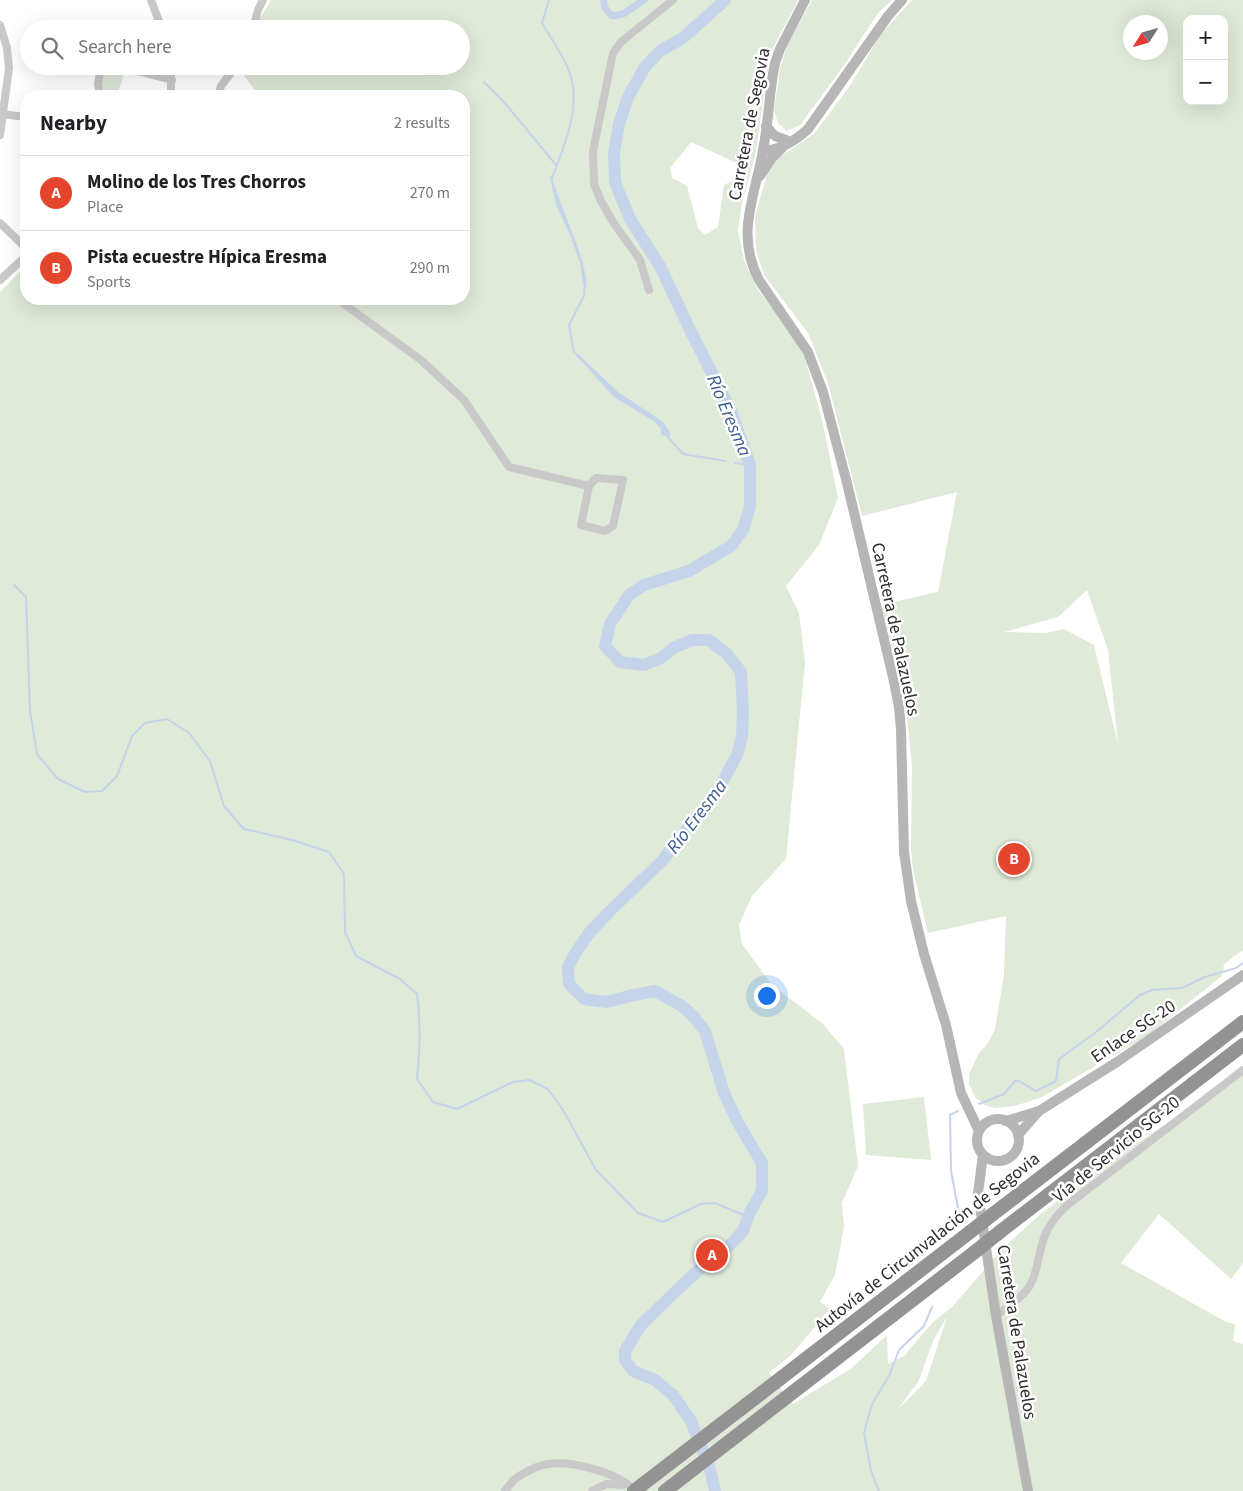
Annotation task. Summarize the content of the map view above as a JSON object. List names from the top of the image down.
{
  "streets": {
    "highway": ["Autovía de Circunvalación de Segovia"],
    "street": [
      "Carretera de Segovia",
      "Carretera de Palazuelos",
      "Enlace SG-20",
      "Vía de Servicio SG-20"
    ]
  },
  "crossings": [
    ["Carretera de Segovia", "Carretera de Palazuelos"],
    ["Carretera de Palazuelos", "Enlace SG-20"],
    ["Carretera de Palazuelos", "Vía de Servicio SG-20"]
  ],
  "water": ["Río Eresma"],
  "north": "bottom left",
  "page": {
    "map_buttons": ["+", "−"],
    "search": "Search here",
    "heading": ["Nearby", "2 results"],
    "list": [
      {
        "mark": "A",
        "name": "Molino de los Tres Chorros",
        "note": "Place",
        "value": "270 m"
      },
      {
        "mark": "B",
        "name": "Pista ecuestre Hípica Eresma",
        "note": "Sports",
        "value": "290 m"
      }
    ],
    "pins": ["B", "A"]
  }
}
